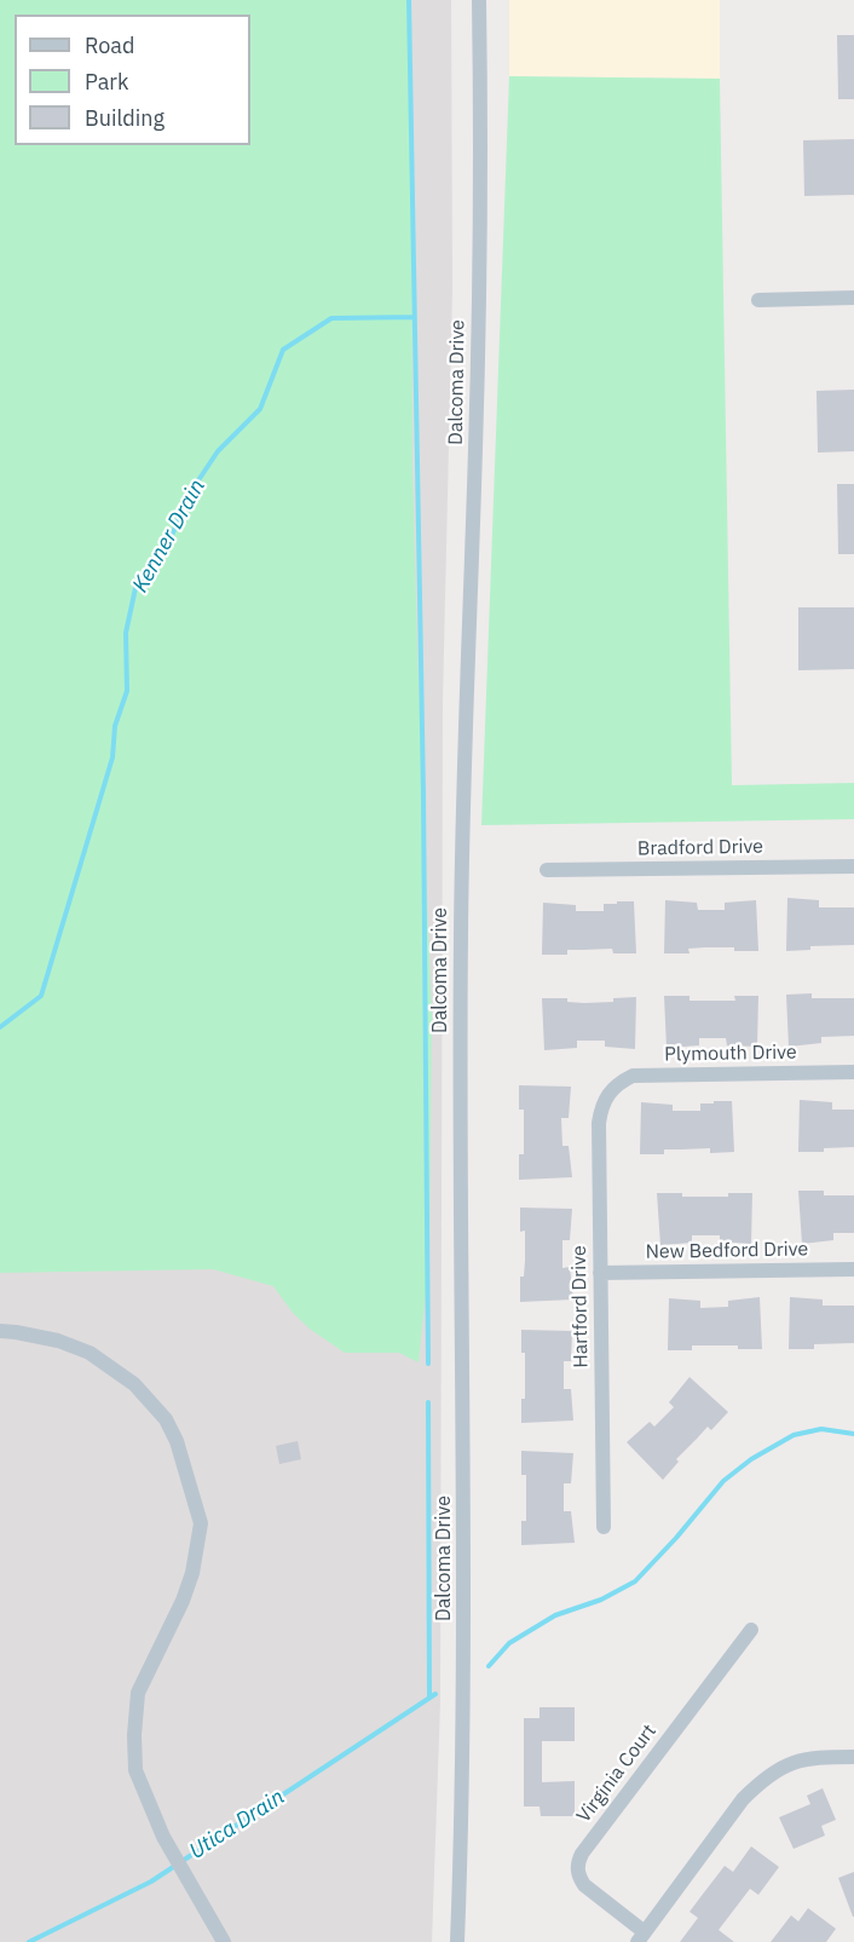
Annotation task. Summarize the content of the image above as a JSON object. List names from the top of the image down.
{
  "streets": {
    "street": [
      "Dalcoma Drive",
      "Bradford Drive",
      "Plymouth Drive",
      "New Bedford Drive",
      "Hartford Drive",
      "Virginia Court"
    ]
  },
  "crossings": [
    ["Plymouth Drive", "Hartford Drive"],
    ["New Bedford Drive", "Hartford Drive"]
  ],
  "water": ["Kenner Drain", "Utica Drain"],
  "legend": ["Road", "Park", "Building"]
}
